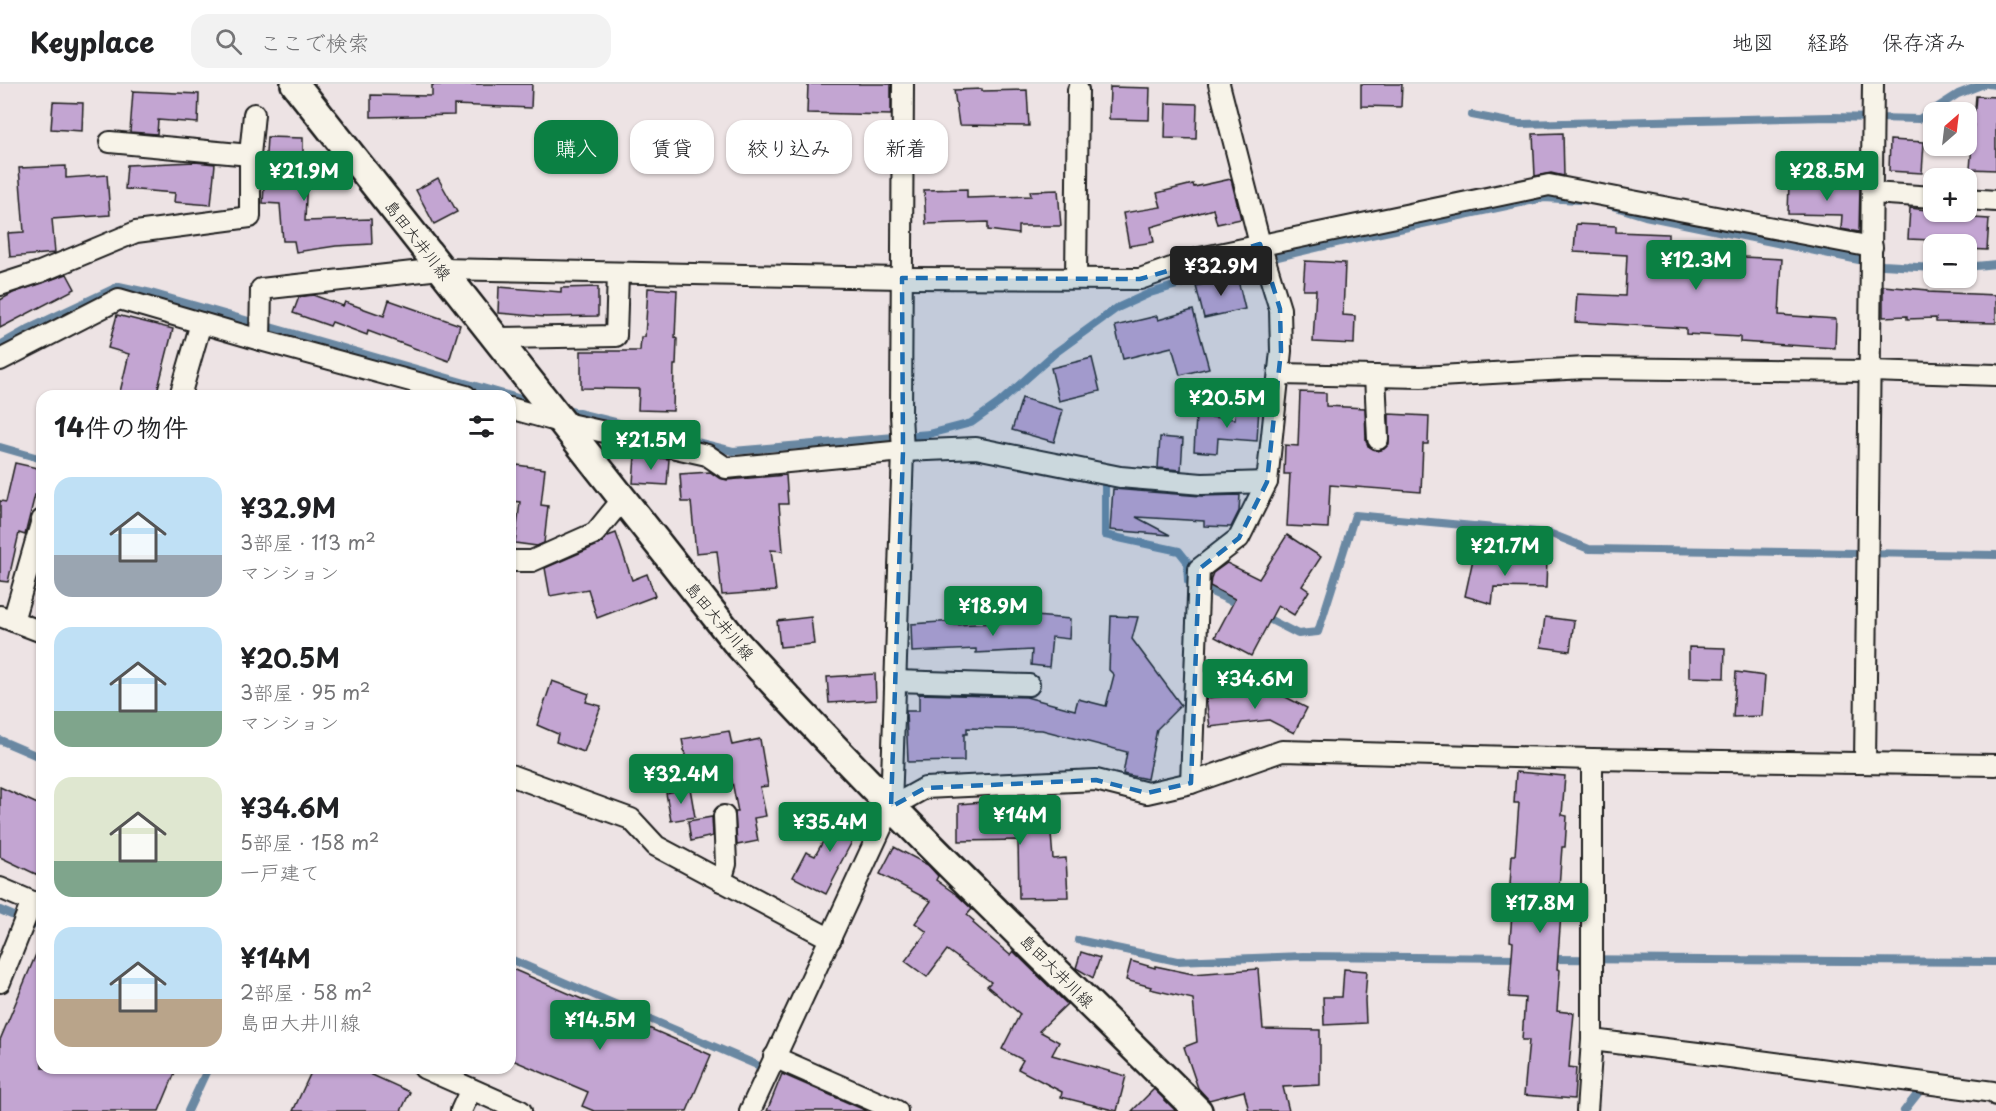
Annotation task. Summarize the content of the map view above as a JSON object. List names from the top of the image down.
{
  "streets": {
    "main road": ["島田大井川線"]
  },
  "north": "top right",
  "page": {
    "header": "Keyplace",
    "search": "ここで検索",
    "nav": ["地図", "経路", "保存済み"],
    "map_buttons": ["+", "−"],
    "chip": [
      "購入",
      "賃貸",
      "絞り込み",
      "新着"
    ],
    "price": [
      "¥21.9M",
      "¥28.5M",
      "¥12.3M",
      "¥32.9M",
      "¥20.5M",
      "¥21.5M",
      "¥21.7M",
      "¥18.9M",
      "¥34.6M",
      "¥32.4M",
      "¥14M",
      "¥35.4M",
      "¥17.8M",
      "¥14.5M"
    ],
    "heading": "14件の物件",
    "list": [
      {
        "name": "¥32.9M",
        "note": "3部屋 · 113 m² · マンション"
      },
      {
        "name": "¥20.5M",
        "note": "3部屋 · 95 m² · マンション"
      },
      {
        "name": "¥34.6M",
        "note": "5部屋 · 158 m² · 一戸建て"
      },
      {
        "name": "¥14M",
        "note": "2部屋 · 58 m² · 島田大井川線"
      }
    ]
  }
}
